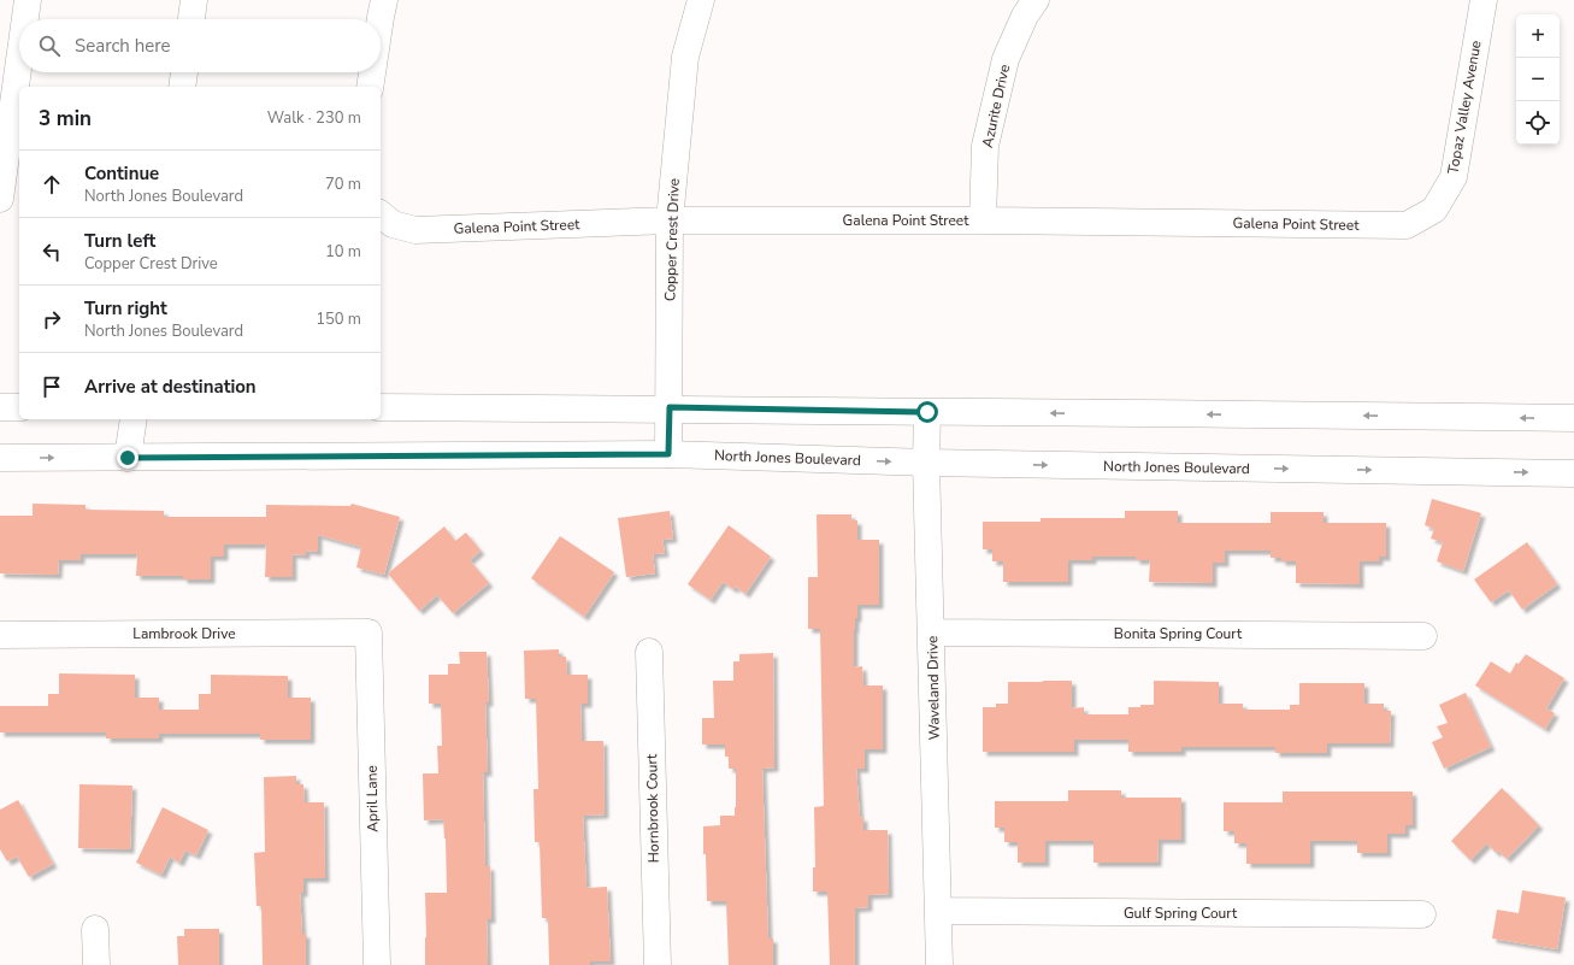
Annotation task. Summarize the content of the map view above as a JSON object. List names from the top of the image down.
{
  "streets": {
    "street": [
      "Azurite Drive",
      "Topaz Valley Avenue",
      "Galena Point Street",
      "Copper Crest Drive",
      "North Jones Boulevard",
      "Lambrook Drive",
      "Bonita Spring Court",
      "Waveland Drive",
      "April Lane",
      "Hornbrook Court",
      "Gulf Spring Court"
    ]
  },
  "crossings": [
    ["Azurite Drive", "Galena Point Street"],
    ["Topaz Valley Avenue", "Galena Point Street"],
    ["Galena Point Street", "Copper Crest Drive"],
    ["Copper Crest Drive", "North Jones Boulevard"],
    ["North Jones Boulevard", "Waveland Drive"],
    ["Lambrook Drive", "April Lane"],
    ["Bonita Spring Court", "Waveland Drive"],
    ["Waveland Drive", "Gulf Spring Court"]
  ],
  "page": {
    "map_buttons": ["+", "−"],
    "search": "Search here",
    "heading": ["3 min", "Walk · 230 m"],
    "list": [
      ["Continue", "North Jones Boulevard", "70 m"],
      ["Turn left", "Copper Crest Drive", "10 m"],
      ["Turn right", "North Jones Boulevard", "150 m"],
      "Arrive at destination"
    ]
  }
}
